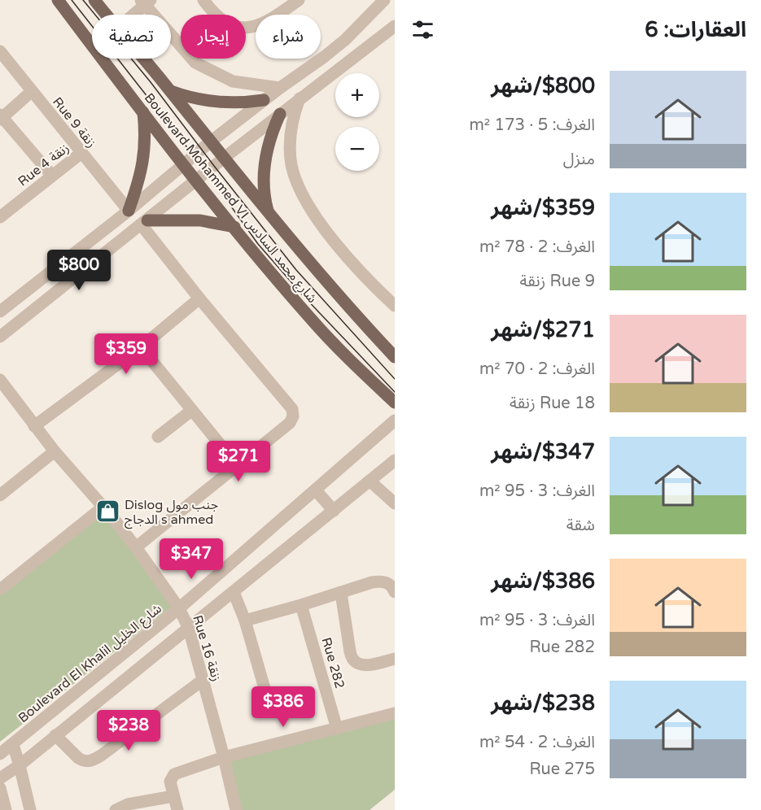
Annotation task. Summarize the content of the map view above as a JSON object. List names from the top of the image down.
{
  "streets": {
    "main road": ["Boulevard Mohammed VI شارع محمد السادس"],
    "street": [
      "Rue 9 زنقة",
      "Rue 4 زنقة",
      "Rue 16 زنقة",
      "Boulevard El Khalil شارع الخليل",
      "Rue 282"
    ]
  },
  "crossings": [
    ["Rue 9 زنقة", "Rue 4 زنقة"],
    ["Rue 16 زنقة", "Boulevard El Khalil شارع الخليل"]
  ],
  "places": {
    "shop": ["Dislog جنب مول الدجاج s ahmed"]
  },
  "page": {
    "heading": "العقارات: 6",
    "chip": ["شراء", "إيجار", "تصفية"],
    "list": [
      {
        "name": "$800/شهر",
        "note": "الغرف: 5 · 173 m² · منزل"
      },
      {
        "name": "$359/شهر",
        "note": "الغرف: 2 · 78 m² · Rue 9 زنقة"
      },
      {
        "name": "$271/شهر",
        "note": "الغرف: 2 · 70 m² · Rue 18 زنقة"
      },
      {
        "name": "$347/شهر",
        "note": "الغرف: 3 · 95 m² · شقة"
      },
      {
        "name": "$386/شهر",
        "note": "الغرف: 3 · 95 m² · Rue 282"
      },
      {
        "name": "$238/شهر",
        "note": "الغرف: 2 · 54 m² · Rue 275"
      }
    ],
    "map_buttons": ["+", "−"],
    "price": [
      "$800",
      "$359",
      "$271",
      "$347",
      "$386",
      "$238"
    ]
  }
}
